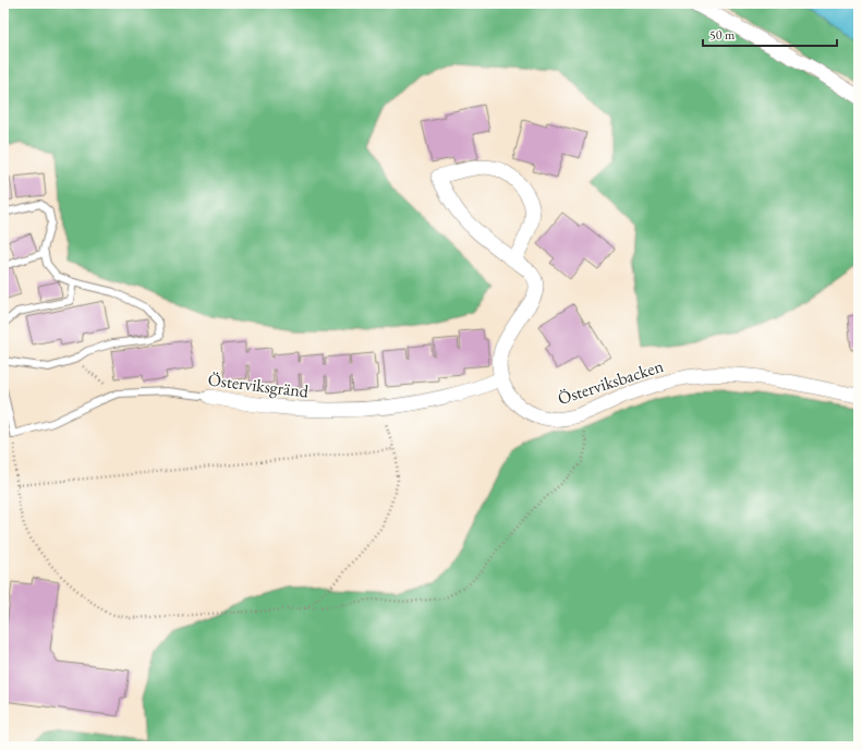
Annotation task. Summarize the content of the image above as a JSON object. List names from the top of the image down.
{
  "streets": {
    "street": ["Österviksbacken", "Österviksgränd"]
  },
  "crossings": [
    ["Österviksbacken", "Österviksgränd"]
  ],
  "scale_bar": "50 m"
}
